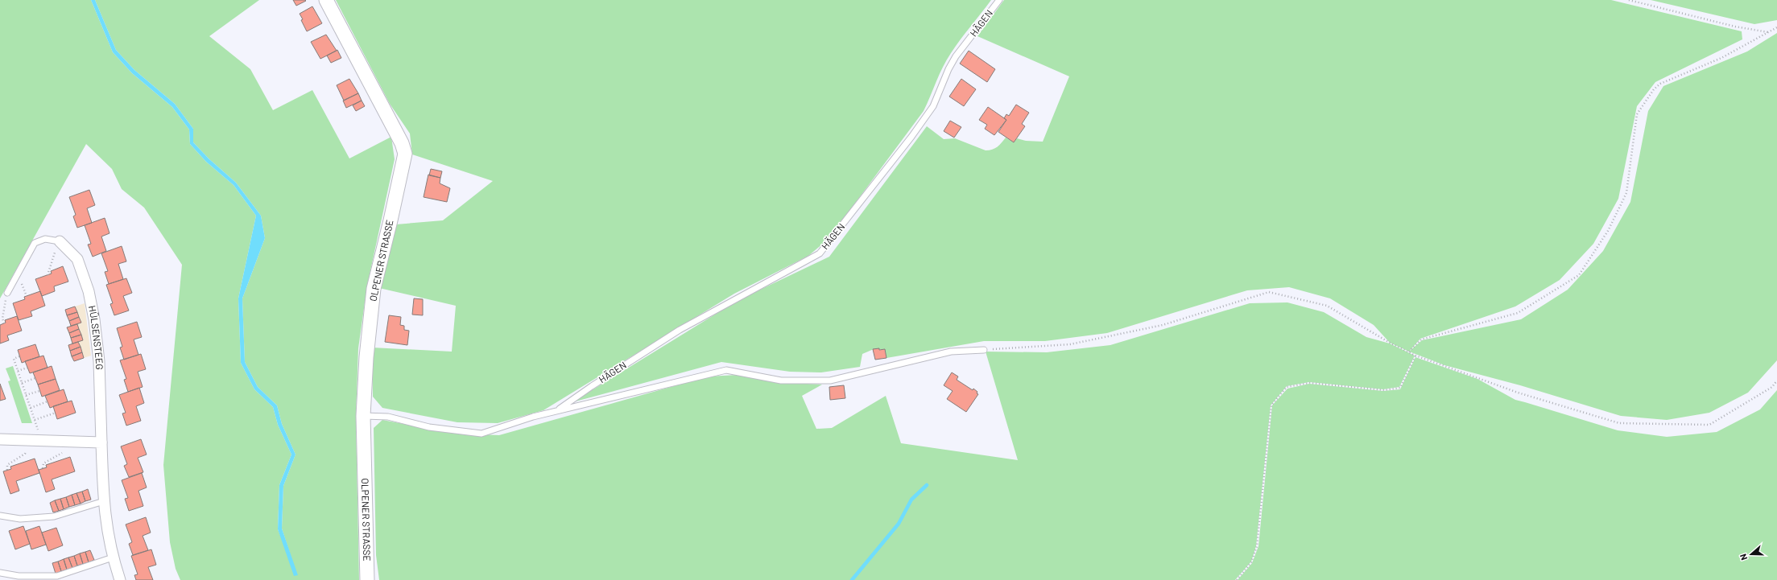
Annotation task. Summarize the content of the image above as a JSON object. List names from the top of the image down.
{
  "streets": {
    "street": ["OLPENER STRASSE", "HÜLSENSTEEG"],
    "lane": ["HÄGEN"]
  },
  "crossings": [
    ["HÄGEN", "OLPENER STRASSE"]
  ],
  "north": "left"
}
